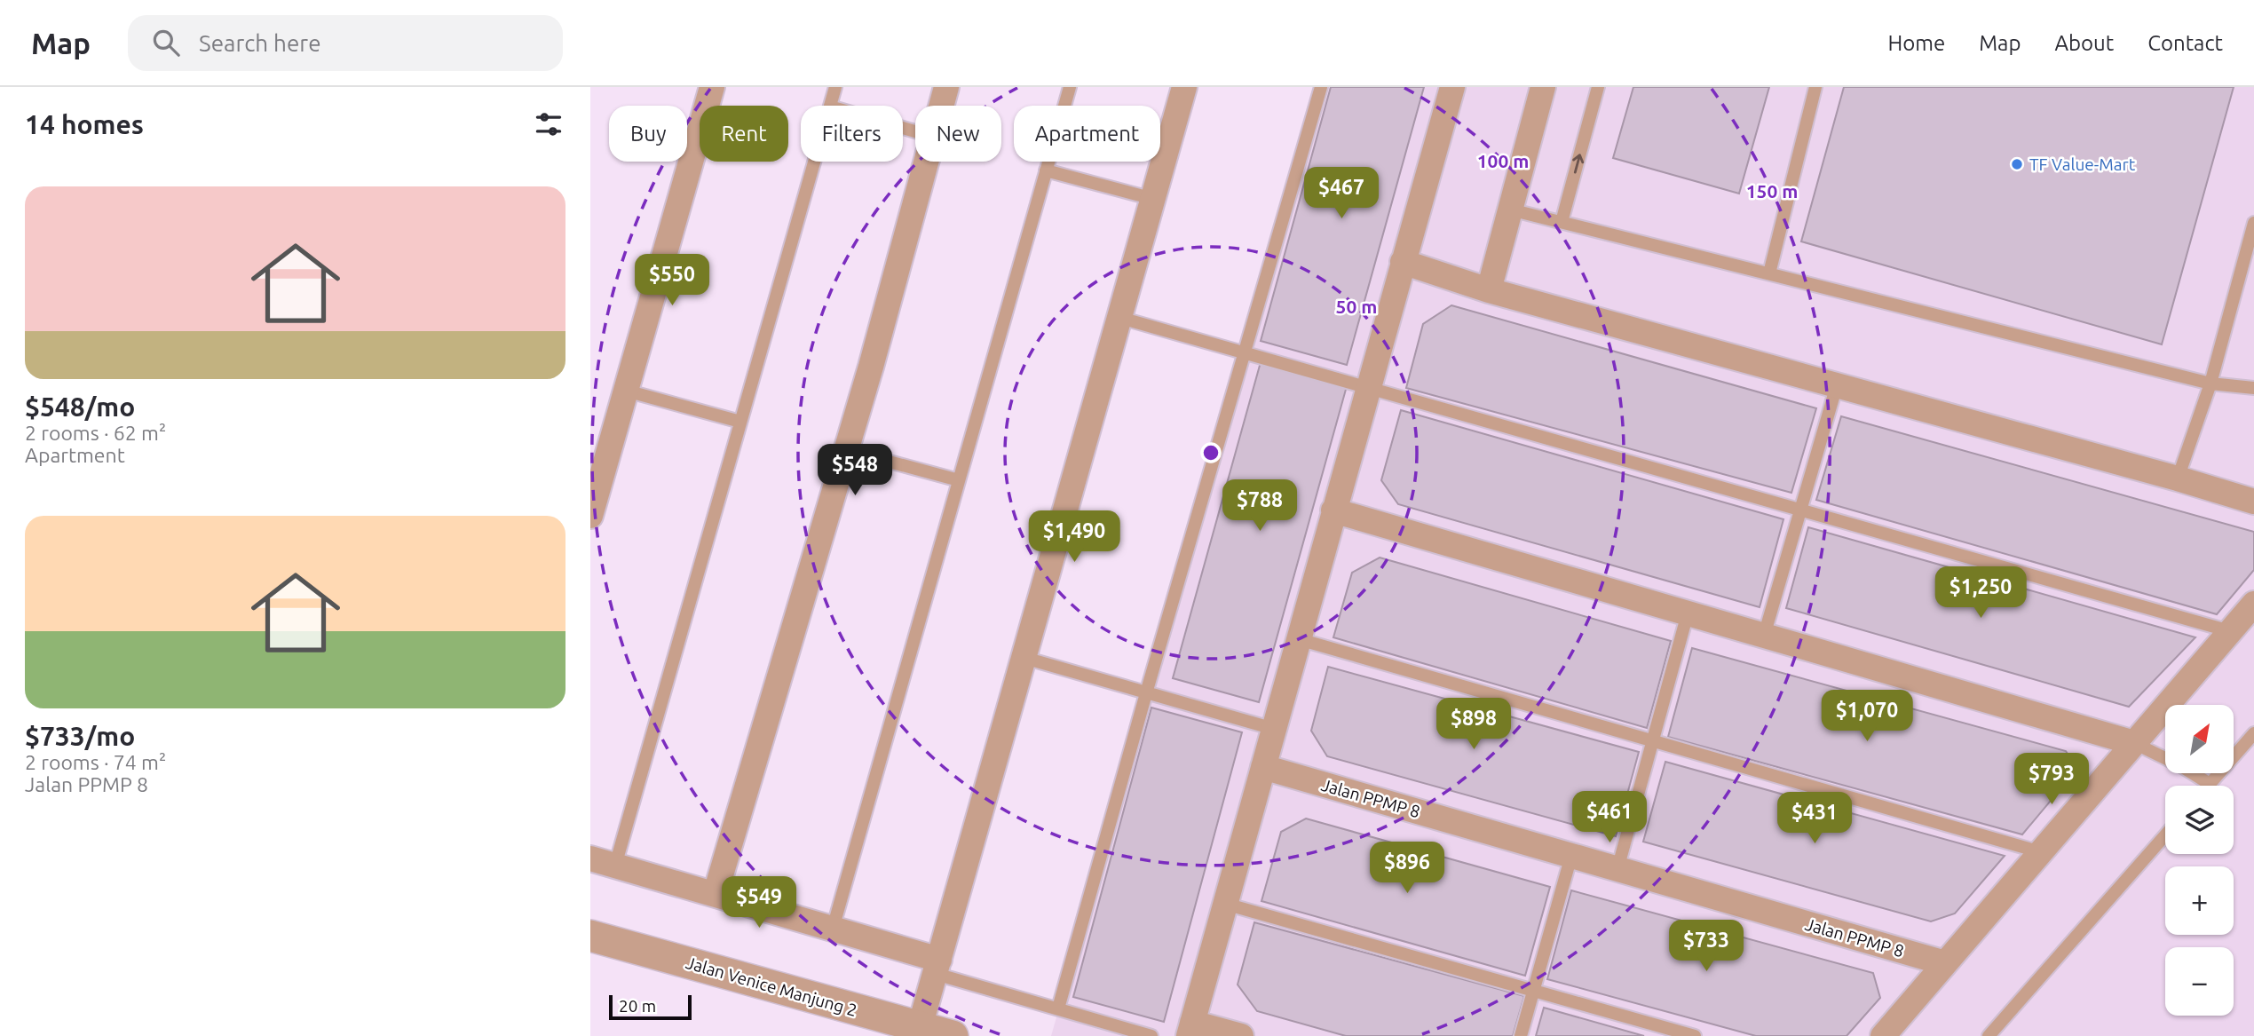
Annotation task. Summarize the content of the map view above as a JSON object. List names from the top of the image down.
{
  "streets": {
    "street": ["Jalan PPMP 8", "Jalan Venice Manjung 2"]
  },
  "places": ["TF Value-Mart"],
  "scale_bar": "20 m",
  "north": "top right",
  "page": {
    "header": "Map",
    "search": "Search here",
    "nav": [
      "Home",
      "Map",
      "About",
      "Contact"
    ],
    "heading": "14 homes",
    "chip": [
      "Buy",
      "Rent",
      "Filters",
      "New",
      "Apartment"
    ],
    "list": [
      {
        "name": "$548/mo",
        "note": "2 rooms · 62 m² · Apartment"
      },
      {
        "name": "$733/mo",
        "note": "2 rooms · 74 m² · Jalan PPMP 8"
      }
    ],
    "price": [
      "$467",
      "$550",
      "$548",
      "$788",
      "$1,490",
      "$1,250",
      "$1,070",
      "$898",
      "$793",
      "$461",
      "$431",
      "$896",
      "$549",
      "$733"
    ],
    "map_buttons": ["+", "−"],
    "scale": "20 m"
  },
  "rings": ["100 m", "150 m", "50 m"]
}
